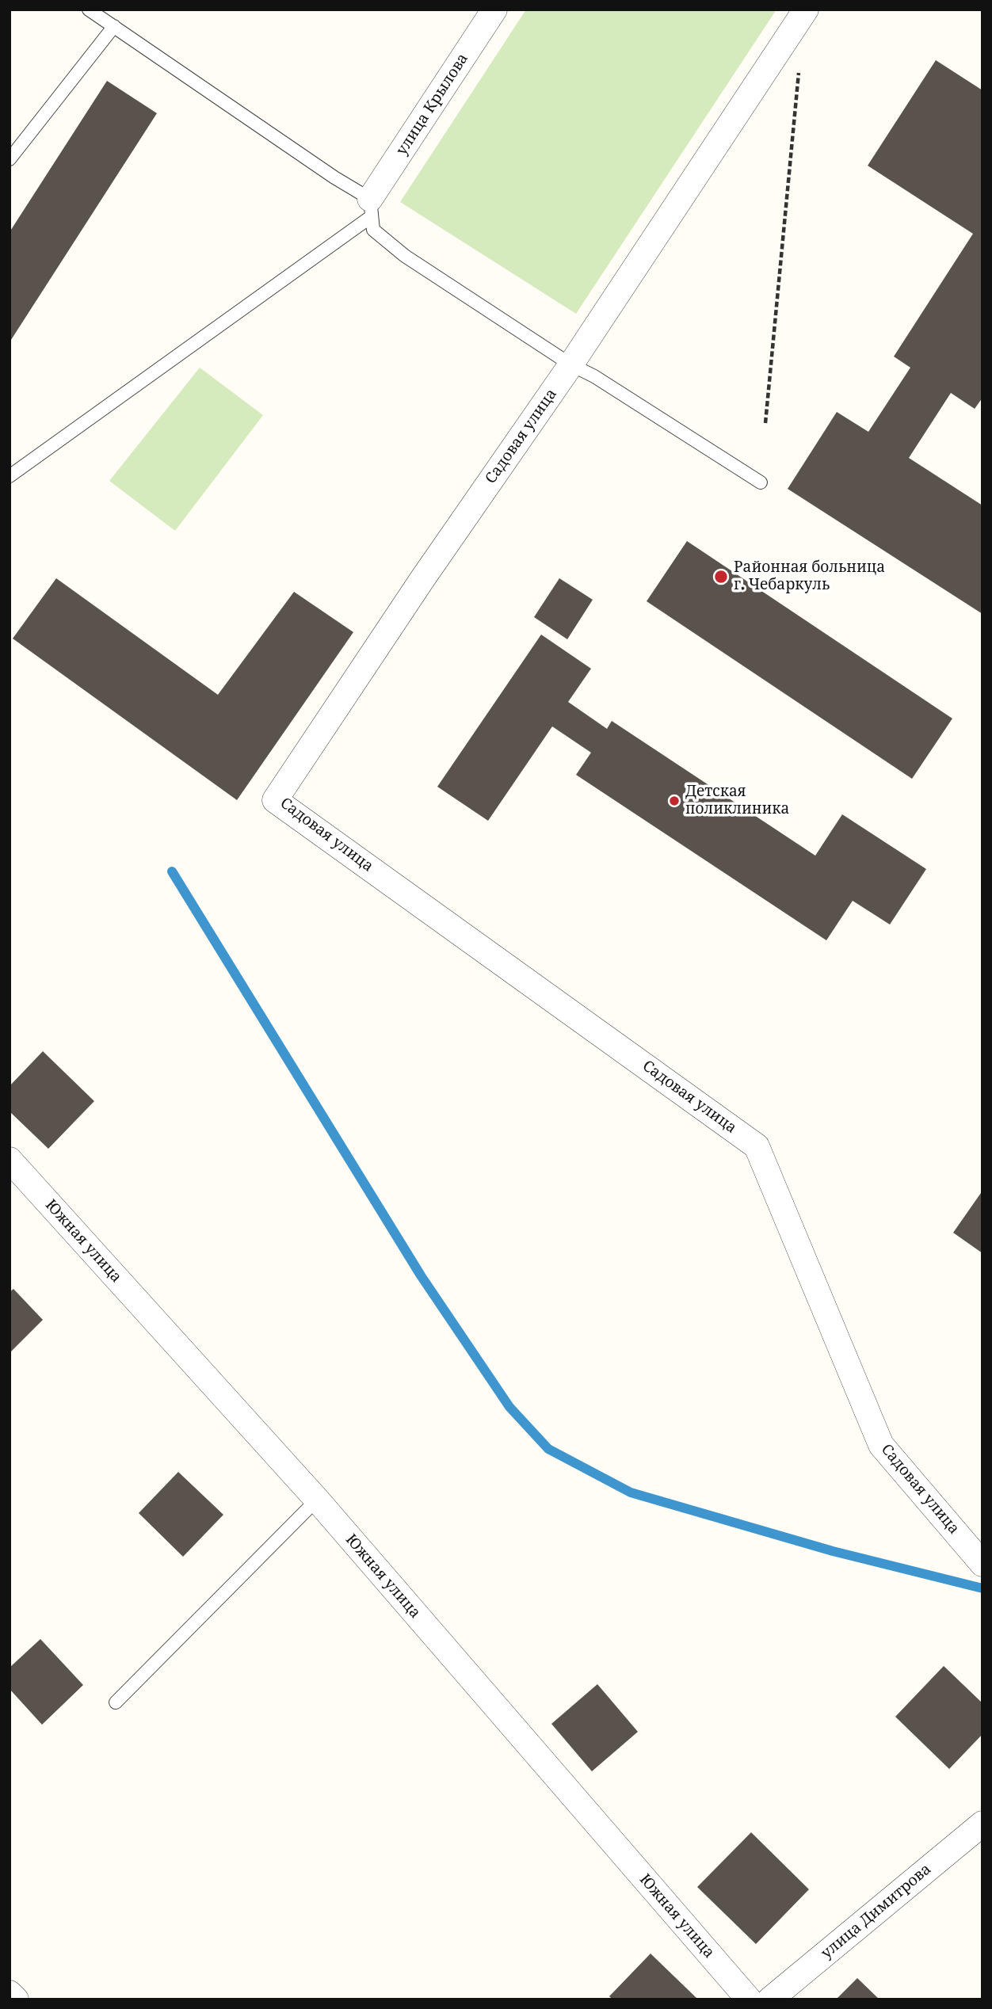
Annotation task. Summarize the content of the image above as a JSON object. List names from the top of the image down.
{
  "streets": {
    "street": [
      "улица Крылова",
      "Садовая улица",
      "Южная улица",
      "улица Димитрова"
    ]
  },
  "places": ["Районная больница г. Чебаркуль", "Детская поликлиника"]
}
